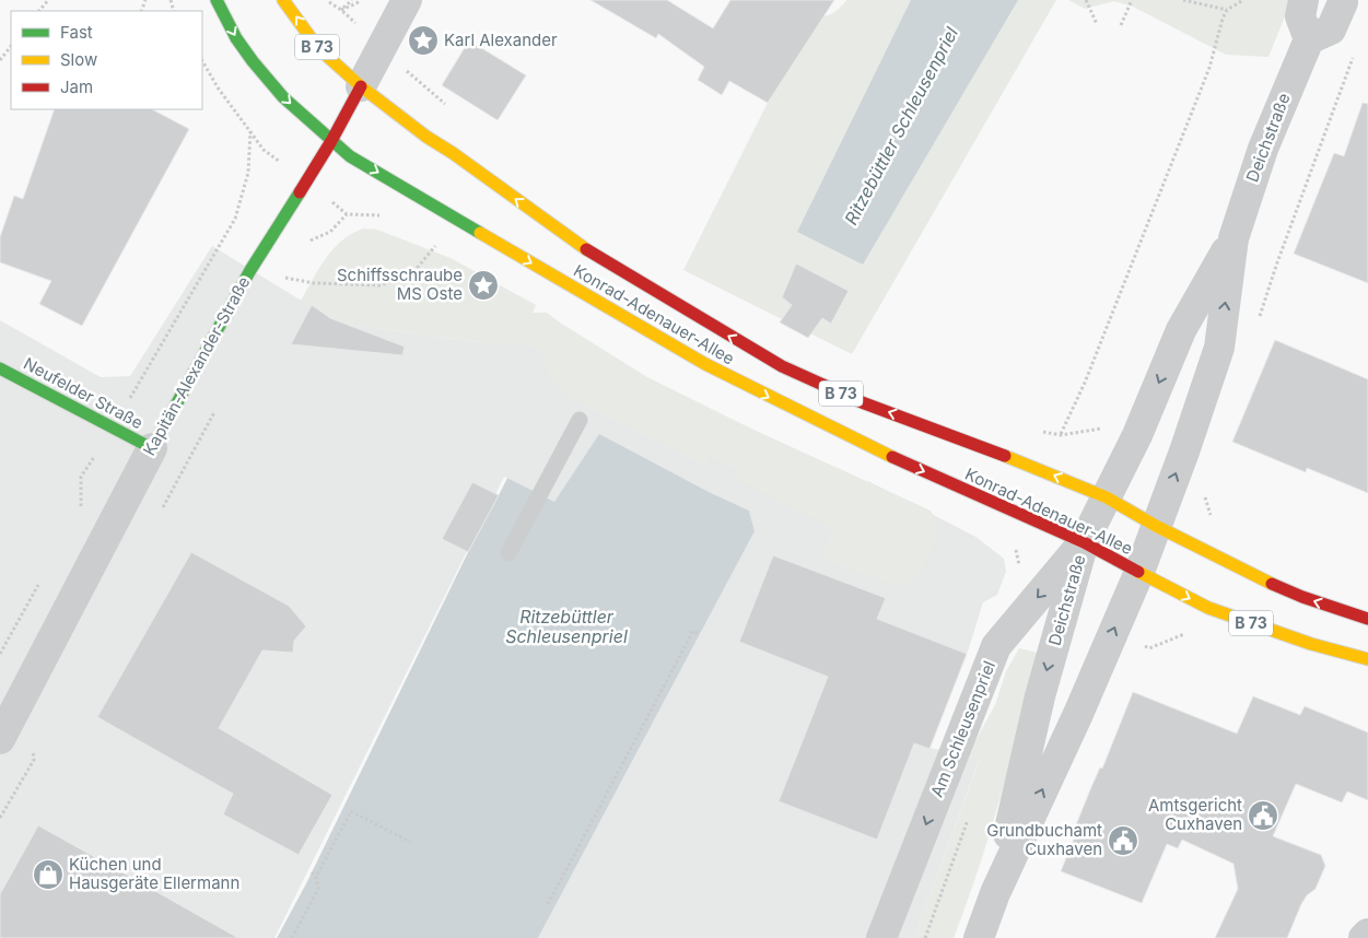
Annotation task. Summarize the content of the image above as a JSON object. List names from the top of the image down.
{
  "streets": {
    "main road": [
      "B 73",
      "Konrad-Adenauer-Allee",
      "Kapitän-Alexander-Straße",
      "Neufelder Straße"
    ],
    "street": ["Deichstraße", "Am Schleusenpriel"]
  },
  "crossings": [
    ["B 73", "Deichstraße"],
    ["B 73", "Konrad-Adenauer-Allee"],
    ["Deichstraße", "Konrad-Adenauer-Allee"],
    ["Deichstraße", "Am Schleusenpriel"],
    ["Konrad-Adenauer-Allee", "Kapitän-Alexander-Straße"],
    ["Konrad-Adenauer-Allee", "Am Schleusenpriel"],
    ["Kapitän-Alexander-Straße", "Neufelder Straße"]
  ],
  "one_way": ["Am Schleusenpriel"],
  "water": ["Ritzebüttler Schleusenpriel"],
  "places": {
    "place": ["Karl Alexander", "Schiffsschraube MS Oste"],
    "public building": ["Amtsgericht Cuxhaven", "Grundbuchamt Cuxhaven"],
    "shop": ["Küchen und Hausgeräte Ellermann"]
  },
  "legend": ["Fast", "Slow", "Jam"]
}
